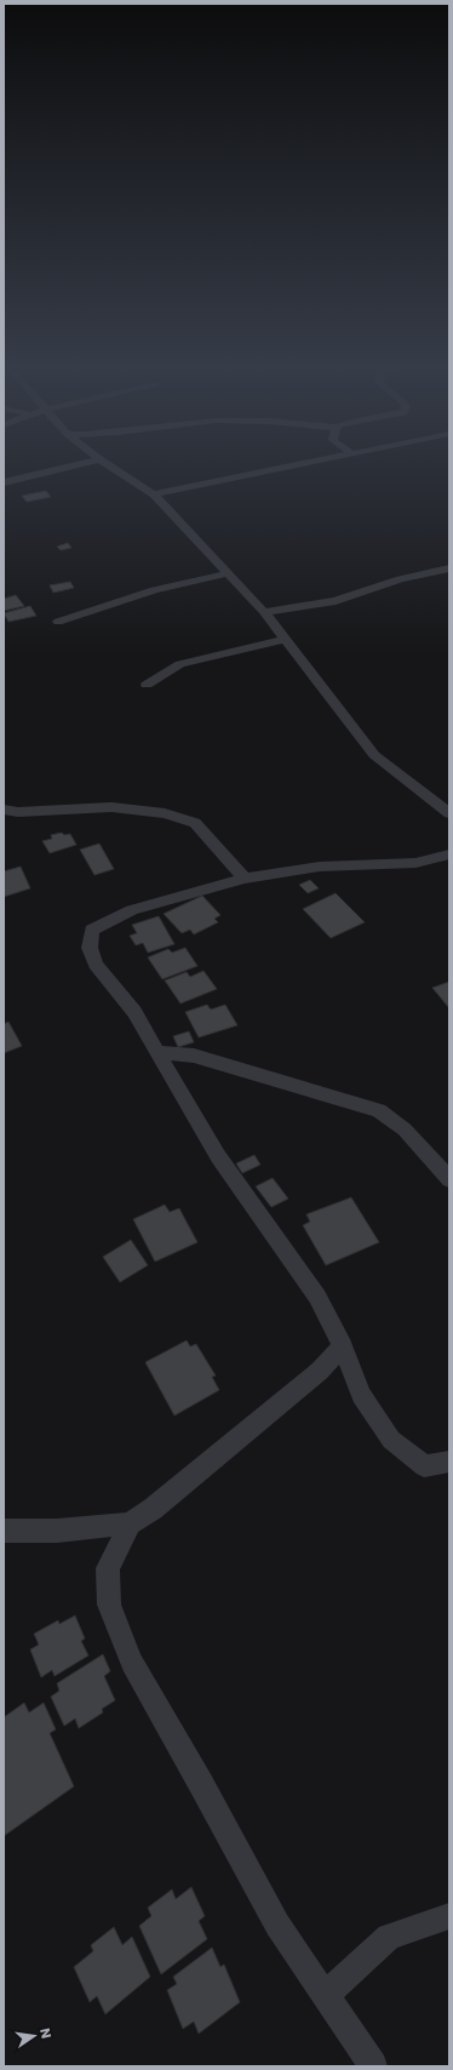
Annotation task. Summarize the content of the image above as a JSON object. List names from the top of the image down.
{
  "north": "right"
}
